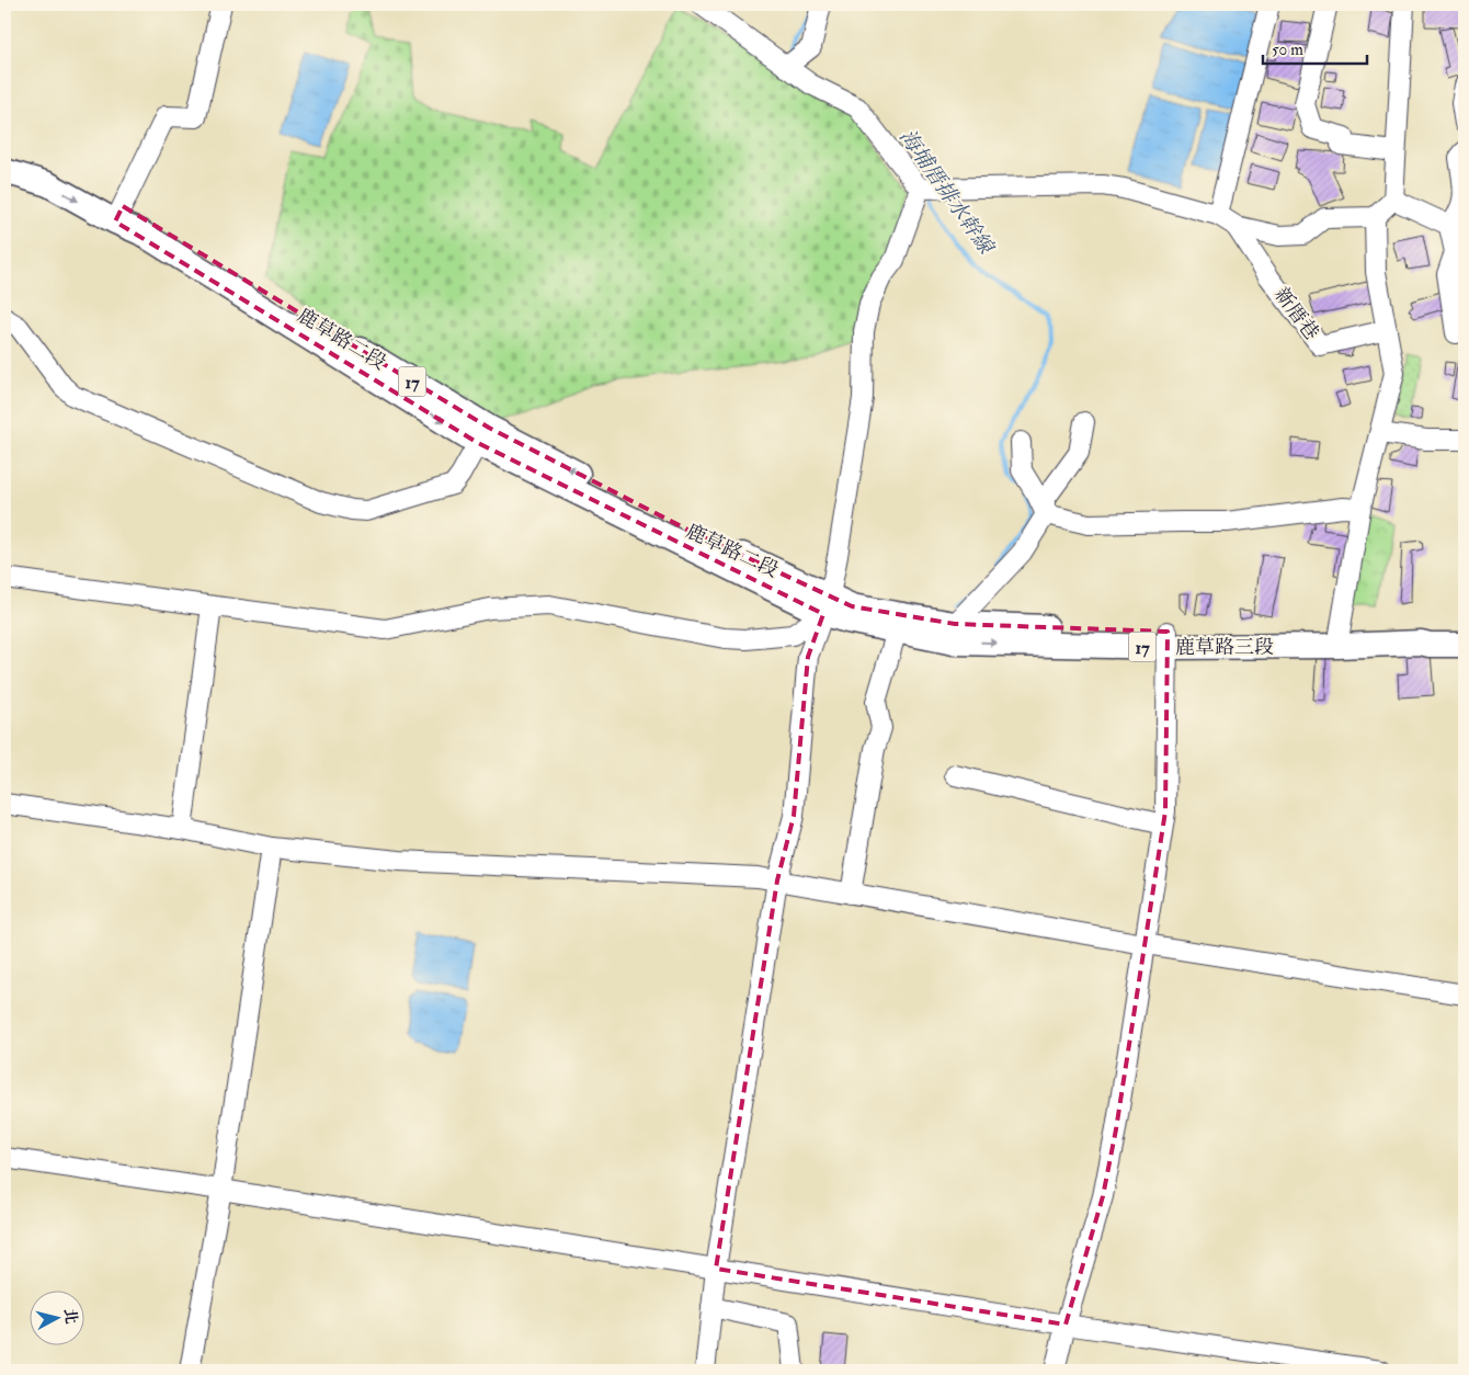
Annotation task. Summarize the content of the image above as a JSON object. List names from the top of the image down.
{
  "streets": {
    "main road": ["鹿草路二段", "17", "鹿草路三段"],
    "street": ["新厝巷"]
  },
  "crossings": [
    ["鹿草路二段", "鹿草路三段"]
  ],
  "water": ["海埔厝排水幹線"],
  "scale_bar": "50 m",
  "north": "right"
}
